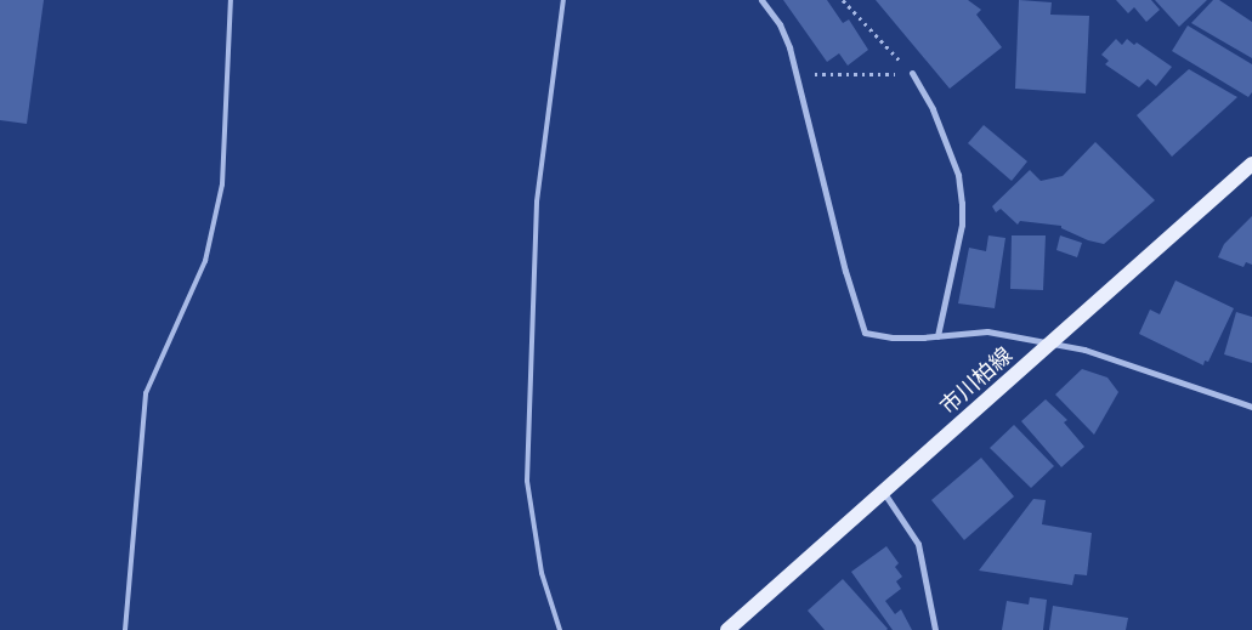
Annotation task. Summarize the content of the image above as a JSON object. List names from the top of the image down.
{
  "streets": {
    "main road": ["市川柏線"]
  }
}
